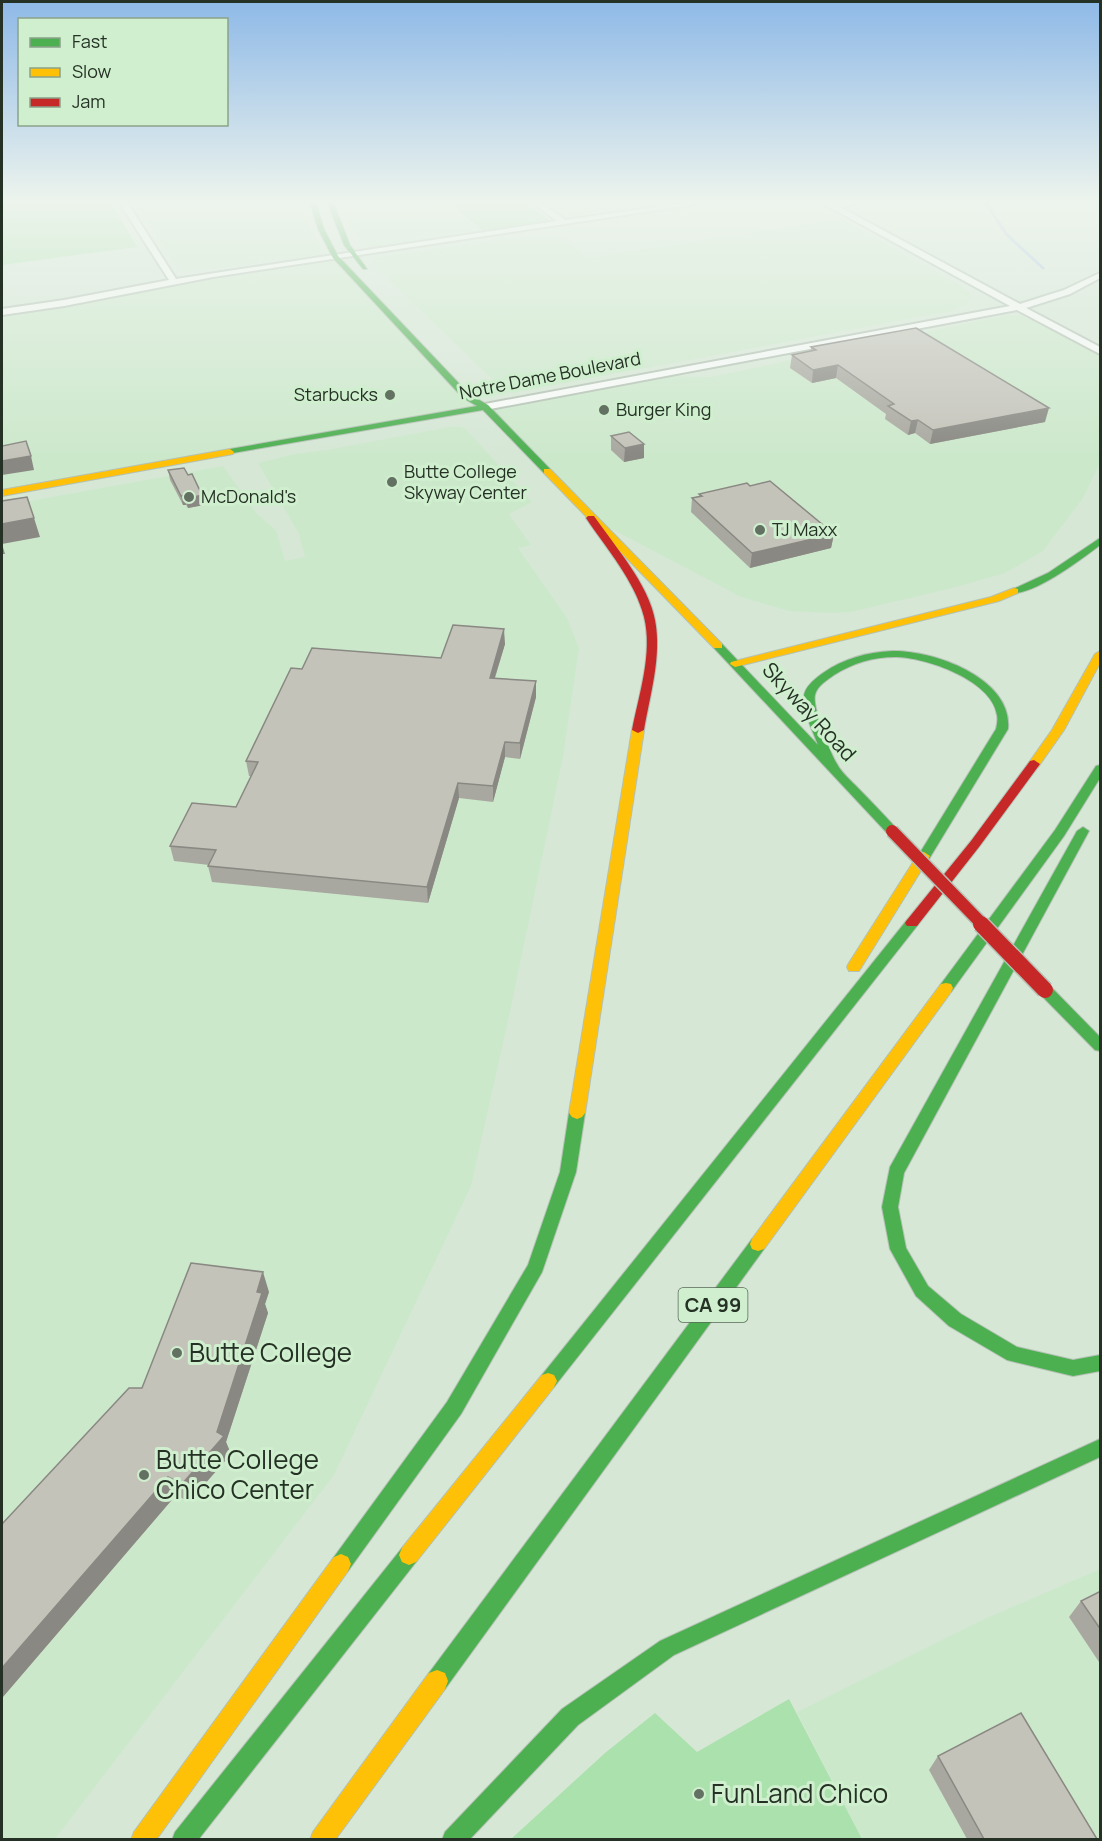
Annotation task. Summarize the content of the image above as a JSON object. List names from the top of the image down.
{
  "streets": {
    "main road": ["Notre Dame Boulevard", "Skyway Road", "CA 99"]
  },
  "crossings": [
    ["Notre Dame Boulevard", "Skyway Road"]
  ],
  "places": [
    "Starbucks",
    "Burger King",
    "Butte College Skyway Center",
    "McDonald's",
    "TJ Maxx",
    "Butte College",
    "Butte College Chico Center",
    "FunLand Chico"
  ],
  "legend": ["Fast", "Slow", "Jam"]
}
